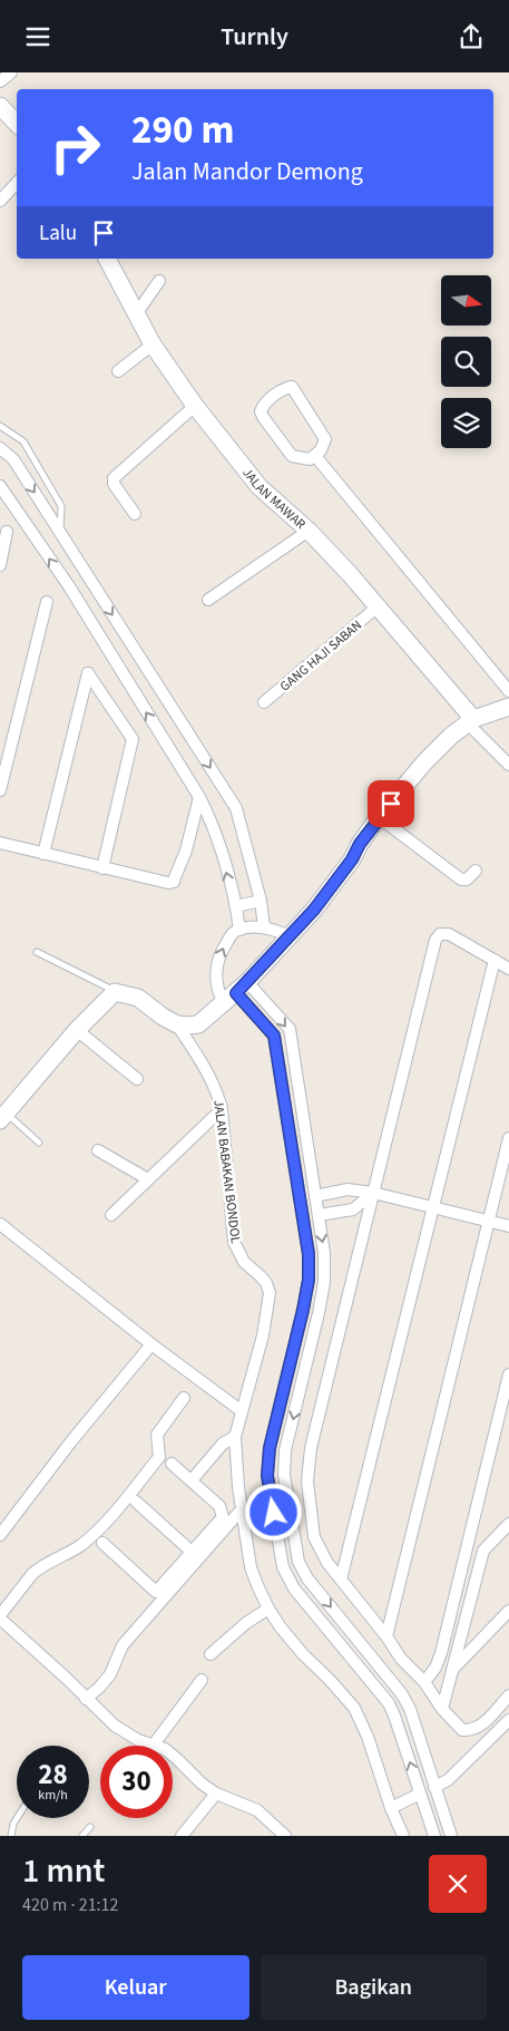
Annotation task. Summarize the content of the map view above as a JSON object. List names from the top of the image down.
{
  "streets": {
    "main road": ["JALAN MAWAR"],
    "street": ["GANG HAJI SABAN", "JALAN BABAKAN BONDOL"]
  },
  "crossings": [
    ["JALAN MAWAR", "GANG HAJI SABAN"]
  ],
  "north": "right",
  "page": {
    "header": "Turnly",
    "turn": ["290 m", "Jalan Mandor Demong"],
    "then": "Lalu",
    "speed": "28 km/h",
    "limit": "30",
    "heading": ["1 mnt", "420 m · 21:12"],
    "buttons": ["Keluar", "Bagikan"]
  }
}
